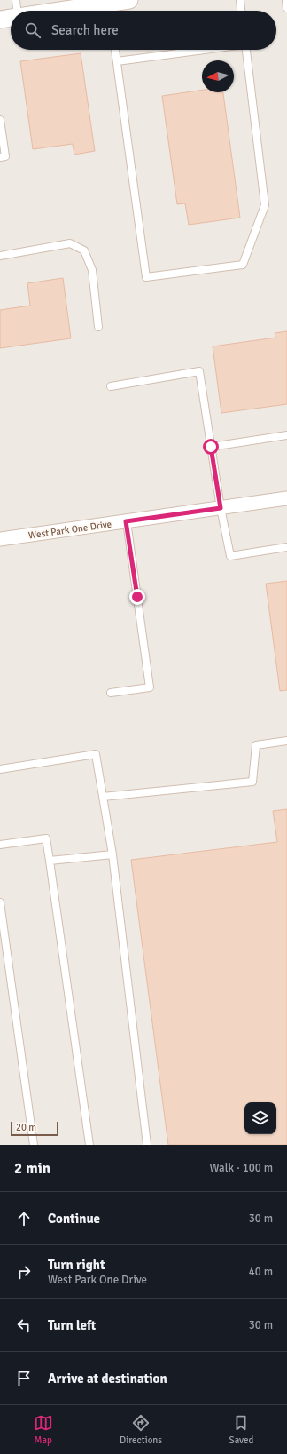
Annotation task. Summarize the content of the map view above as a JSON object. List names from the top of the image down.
{
  "streets": {
    "street": ["West Park One Drive"]
  },
  "scale_bar": "20 m",
  "north": "left",
  "page": {
    "search": "Search here",
    "scale": "20 m",
    "heading": ["2 min", "Walk · 100 m"],
    "list": [
      ["Continue", "30 m"],
      ["Turn right", "West Park One Drive", "40 m"],
      ["Turn left", "30 m"],
      "Arrive at destination"
    ],
    "nav": ["Map", "Directions", "Saved"]
  }
}
